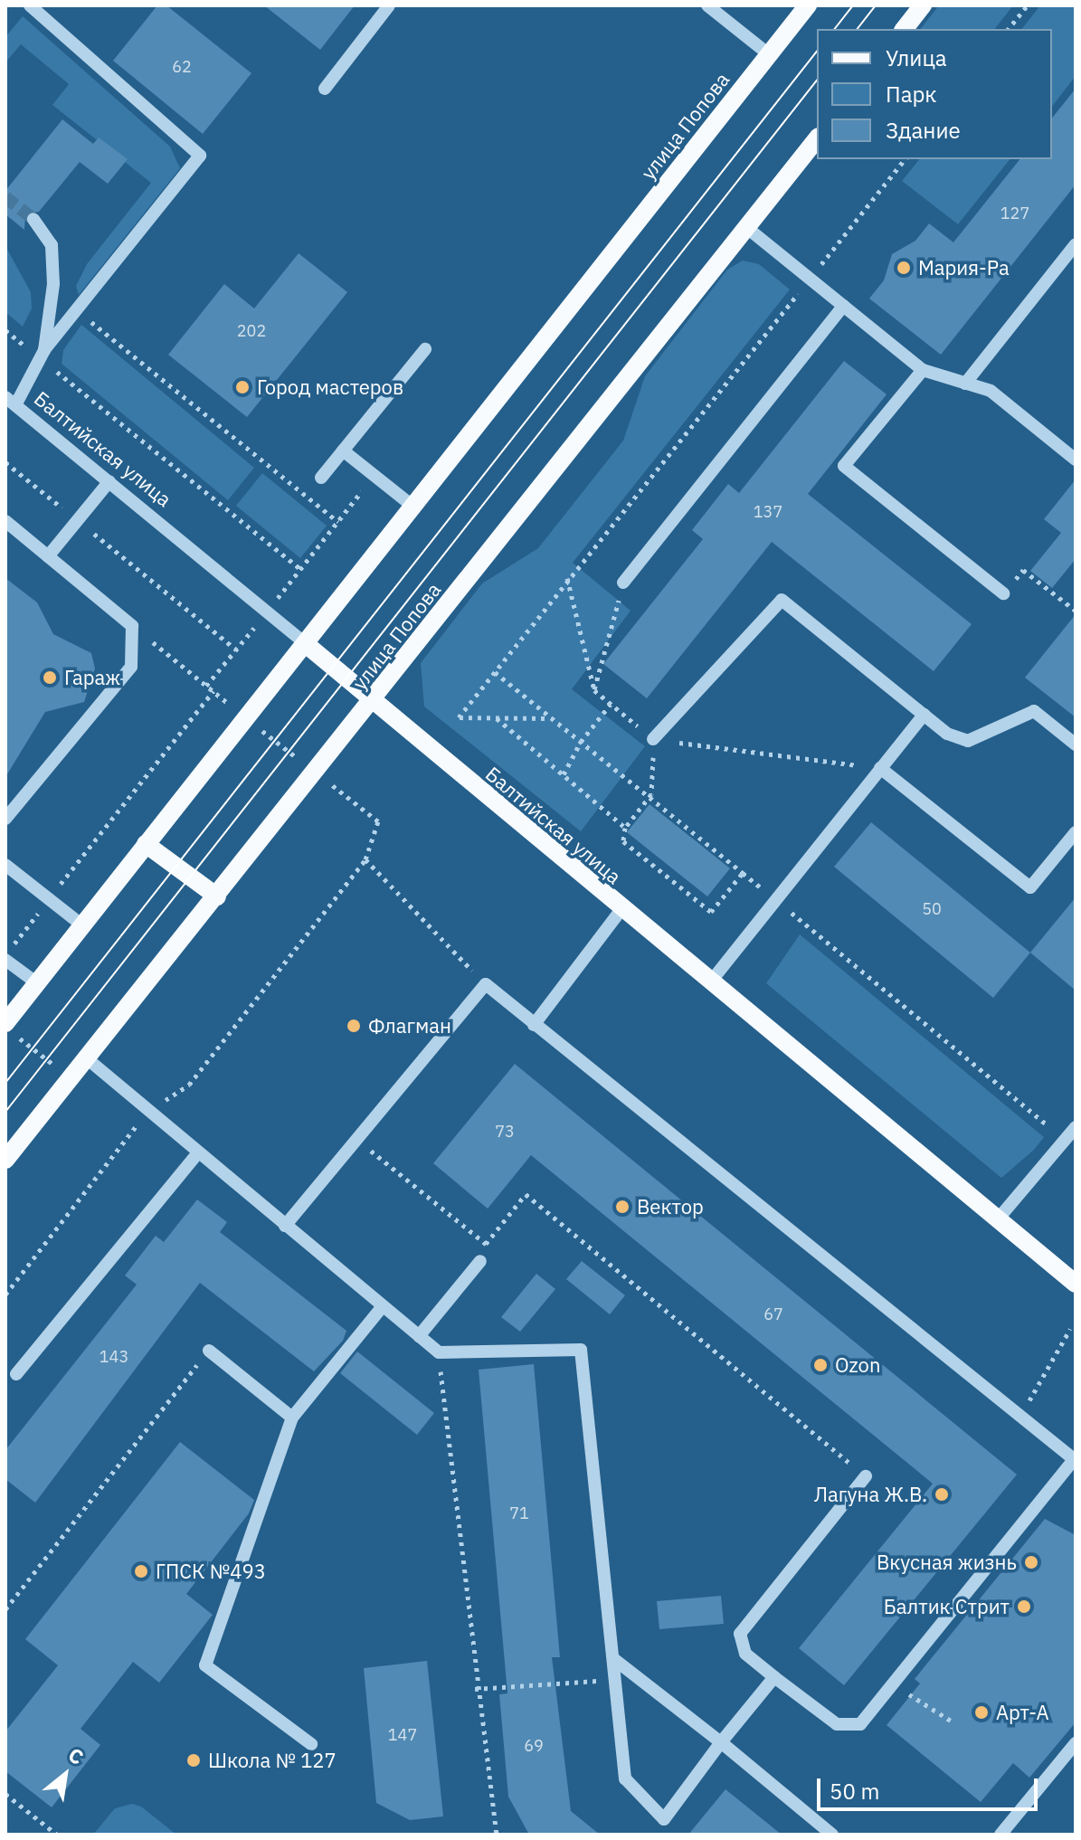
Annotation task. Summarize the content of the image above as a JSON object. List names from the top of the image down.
{
  "streets": {
    "main road": ["улица Попова", "Балтийская улица"]
  },
  "crossings": [
    ["улица Попова", "Балтийская улица"]
  ],
  "places": [
    "Мария-Ра",
    "Город мастеров",
    "Гараж",
    "Флагман",
    "Вектор",
    "Ozon",
    "Лагуна Ж.В.",
    "Вкусная жизнь",
    "ГПСК №493",
    "Балтик Стрит",
    "Арт-А",
    "Школа № 127"
  ],
  "house_numbers": [
    "62",
    "127",
    "202",
    "137",
    "50",
    "73",
    "67",
    "143",
    "71",
    "147",
    "69"
  ],
  "legend": ["Улица", "Парк", "Здание"],
  "scale_bar": "50 m",
  "north": "top right"
}
